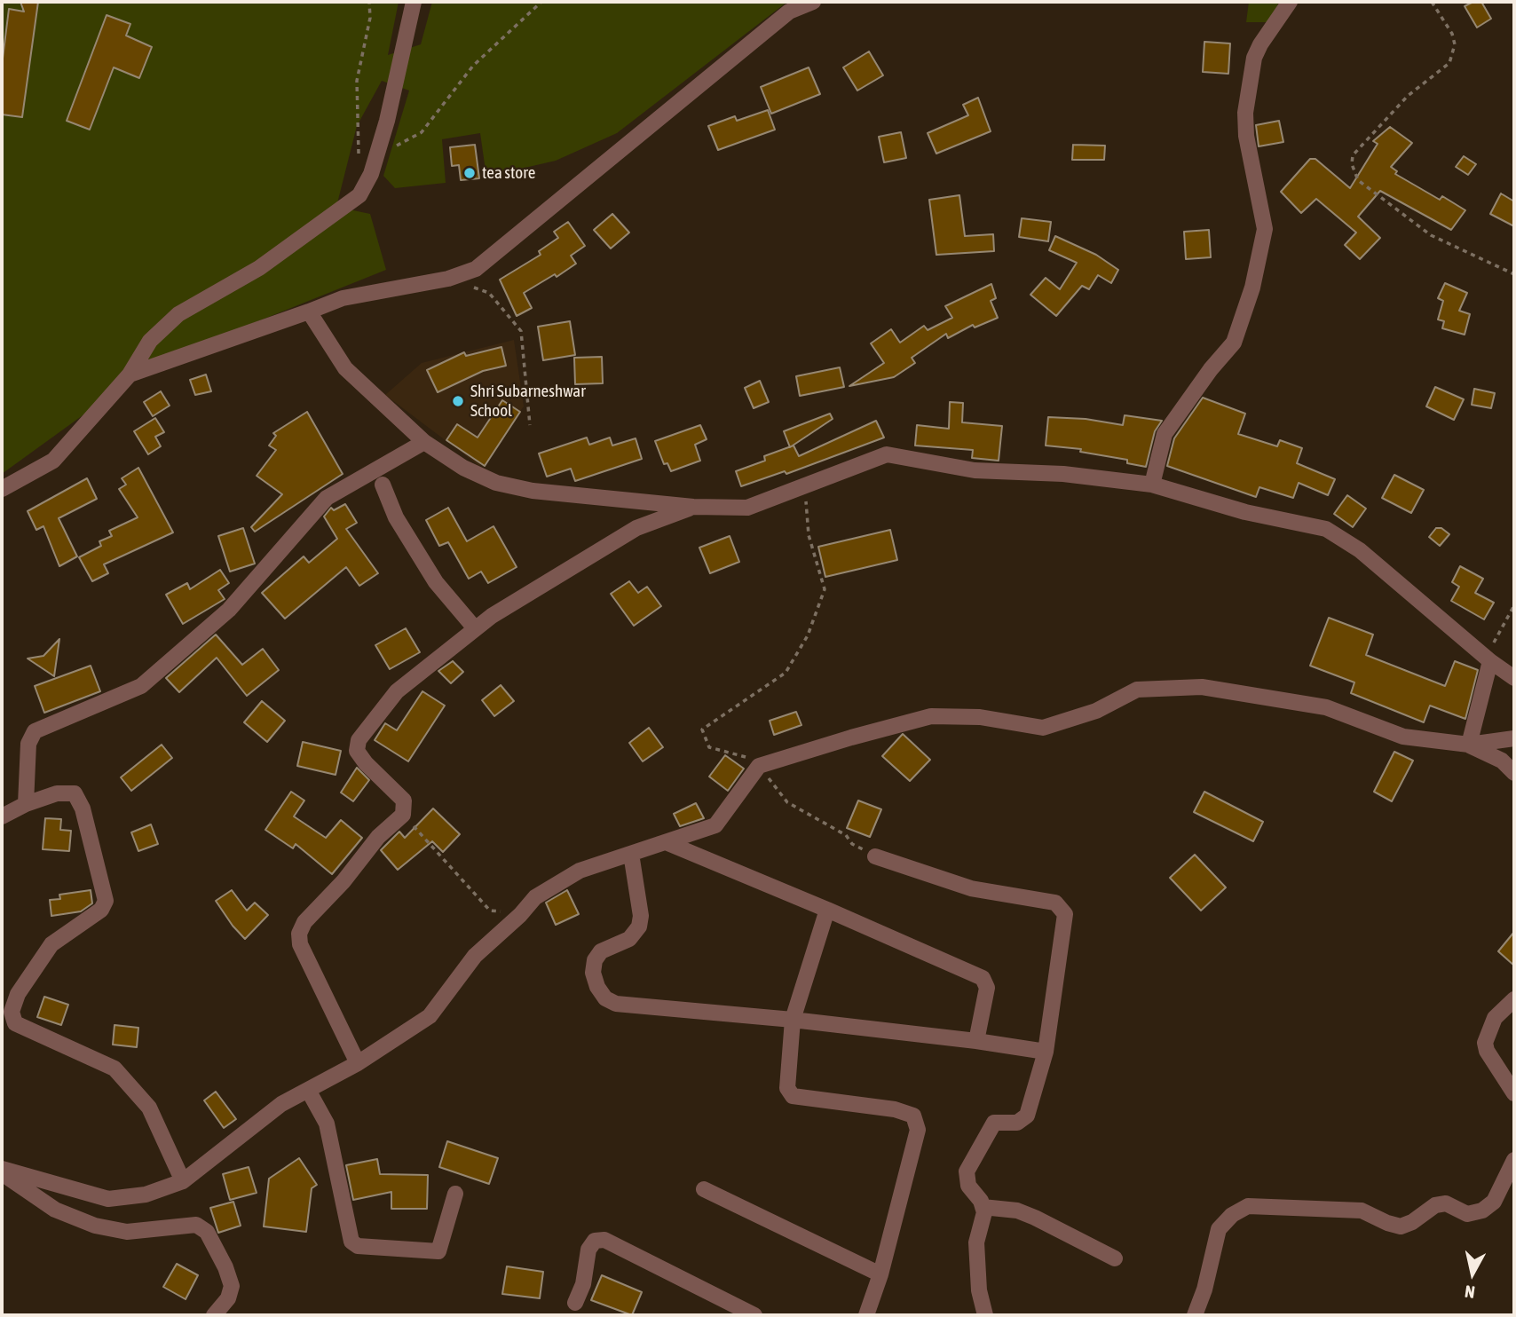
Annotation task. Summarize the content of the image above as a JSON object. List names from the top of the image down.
{
  "places": ["tea store", "Shri Subarneshwar School"],
  "north": "bottom"
}
